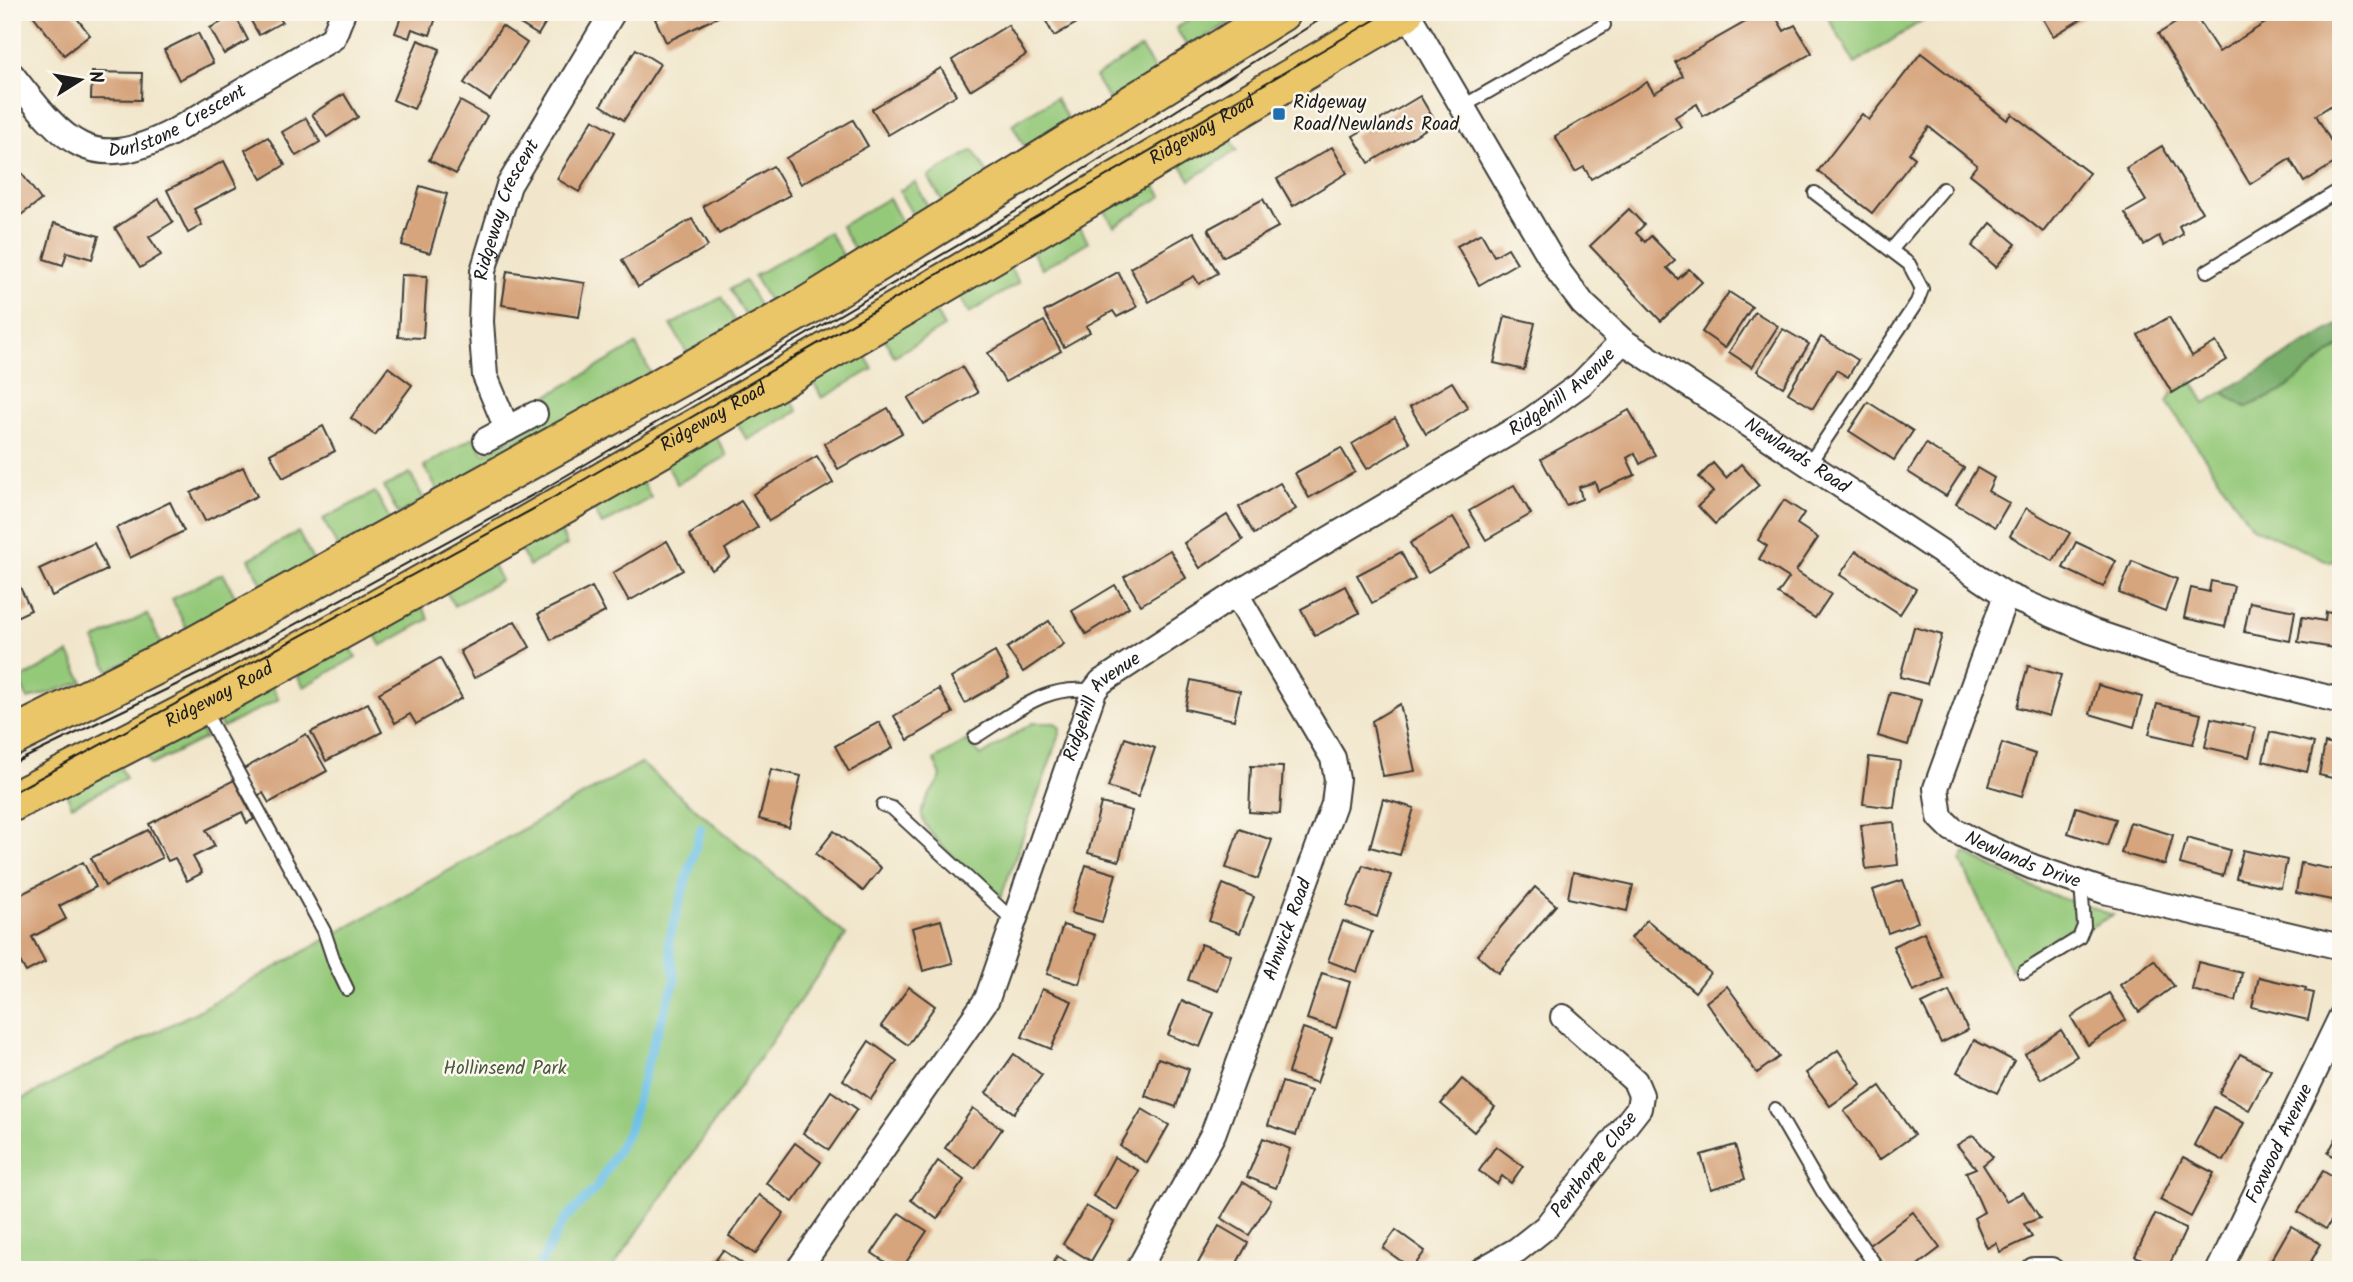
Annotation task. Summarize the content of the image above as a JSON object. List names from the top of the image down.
{
  "streets": {
    "highway": ["Ridgeway Road"],
    "street": [
      "Durlstone Crescent",
      "Ridgeway Crescent",
      "Ridgehill Avenue",
      "Newlands Road",
      "Newlands Drive",
      "Alnwick Road",
      "Foxwood Avenue",
      "Penthorpe Close"
    ]
  },
  "crossings": [
    ["Ridgeway Road", "Newlands Road"],
    ["Ridgehill Avenue", "Newlands Road"],
    ["Ridgehill Avenue", "Alnwick Road"],
    ["Newlands Road", "Newlands Drive"]
  ],
  "parks": ["Hollinsend Park"],
  "places": {
    "transit": ["Ridgeway Road/Newlands Road"]
  },
  "north": "right"
}
